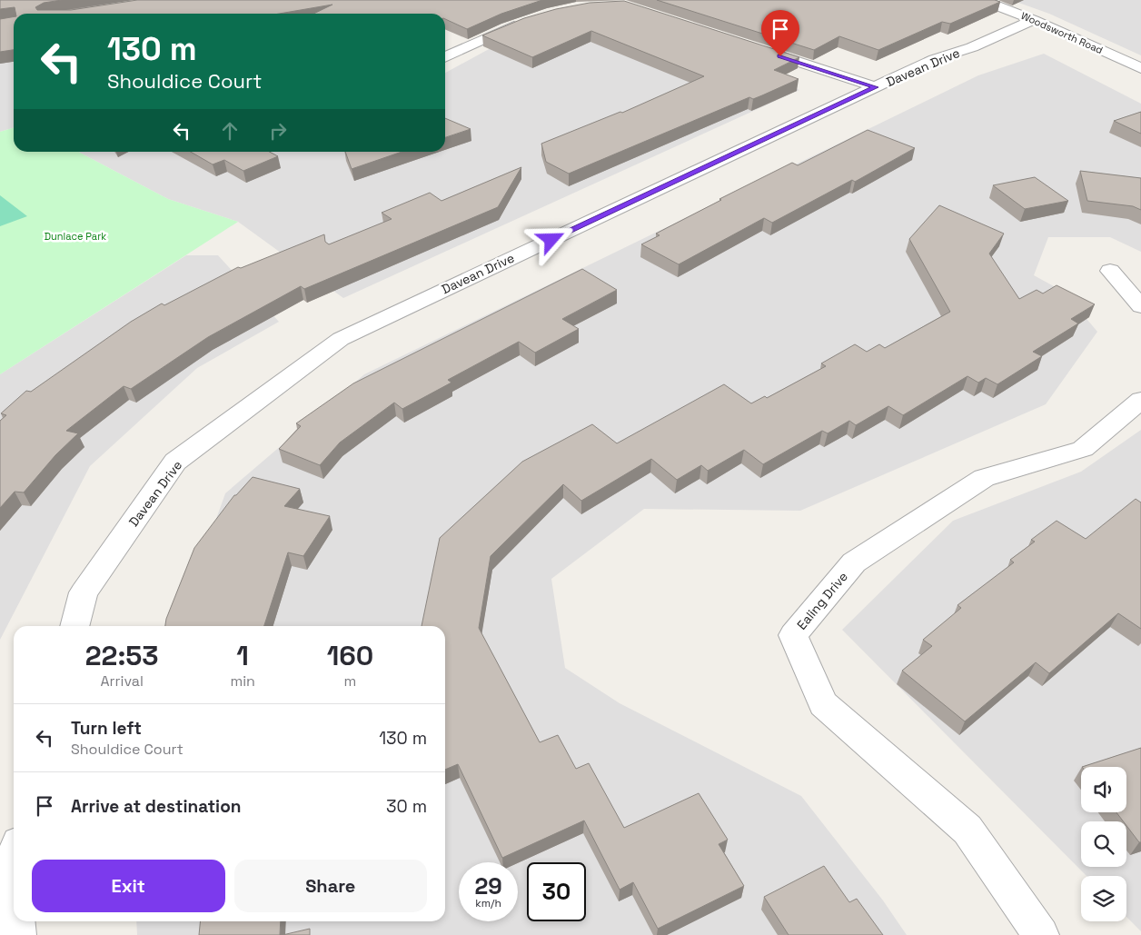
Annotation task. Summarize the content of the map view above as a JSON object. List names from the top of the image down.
{
  "streets": {
    "street": ["Woodsworth Road", "Davean Drive", "Ealing Drive"]
  },
  "crossings": [
    ["Woodsworth Road", "Davean Drive"]
  ],
  "parks": ["Dunlace Park"],
  "page": {
    "turn": ["130 m", "Shouldice Court"],
    "eta": [
      "22:53",
      "Arrival",
      "1",
      "min",
      "160",
      "m"
    ],
    "list": [
      {
        "name": "Turn left",
        "note": "Shouldice Court",
        "value": "130 m"
      },
      {
        "name": "Arrive at destination",
        "value": "30 m"
      }
    ],
    "buttons": ["Exit", "Share"],
    "speed": "29 km/h",
    "limit": "30"
  }
}
